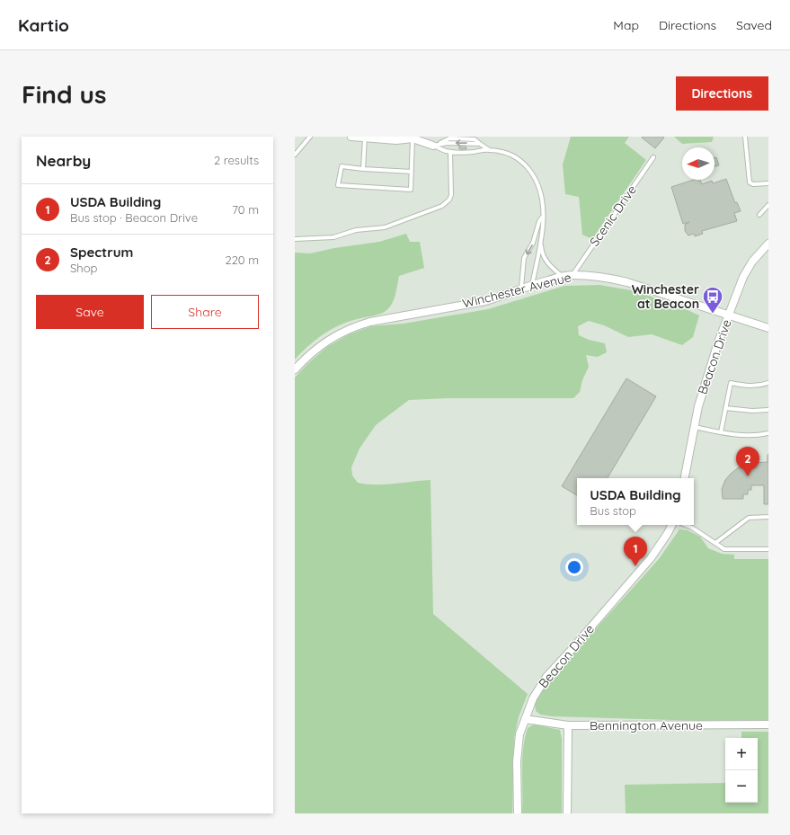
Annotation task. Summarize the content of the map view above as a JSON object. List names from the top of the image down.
{
  "streets": {
    "street": ["Winchester Avenue", "Beacon Drive", "Bennington Avenue"],
    "lane": ["Scenic Drive"]
  },
  "crossings": [
    ["Scenic Drive", "Winchester Avenue"],
    ["Winchester Avenue", "Beacon Drive"],
    ["Beacon Drive", "Bennington Avenue"]
  ],
  "places": {
    "bus stop": ["Winchester at Beacon"]
  },
  "north": "left",
  "page": {
    "header": "Kartio",
    "nav": ["Map", "Directions", "Saved"],
    "buttons": [
      "Directions",
      ["Save", "Share"]
    ],
    "title": "Find us",
    "heading": ["Nearby", "2 results"],
    "list": [
      {
        "mark": "1",
        "name": "USDA Building",
        "note": "Bus stop · Beacon Drive",
        "value": "70 m"
      },
      {
        "mark": "2",
        "name": "Spectrum",
        "note": "Shop",
        "value": "220 m"
      }
    ],
    "pins": ["2", "1"],
    "popup": ["USDA Building", "Bus stop"],
    "map_buttons": ["+", "−"]
  }
}
